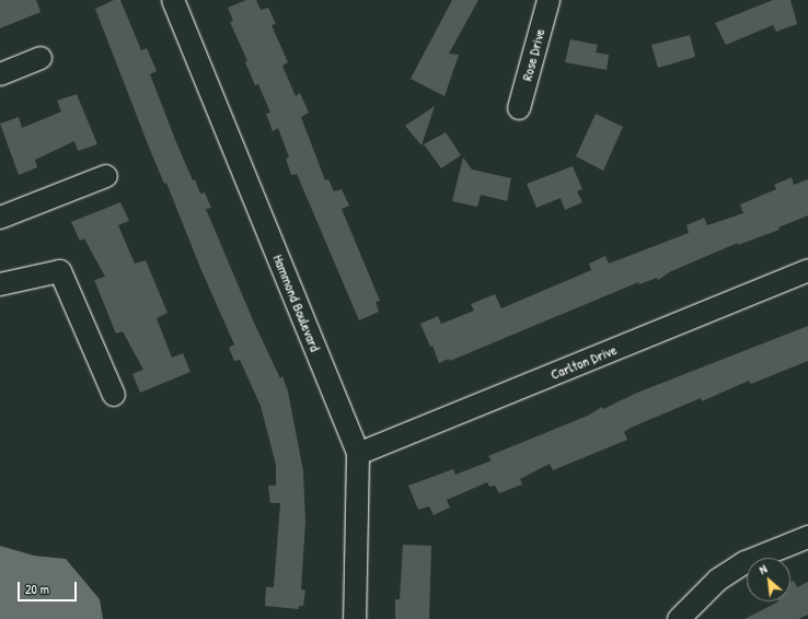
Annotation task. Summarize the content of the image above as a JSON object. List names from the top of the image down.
{
  "streets": {
    "street": ["Rose Drive", "Hammond Boulevard", "Carlton Drive"]
  },
  "crossings": [
    ["Hammond Boulevard", "Carlton Drive"]
  ],
  "scale_bar": "20 m",
  "north": "top left"
}
